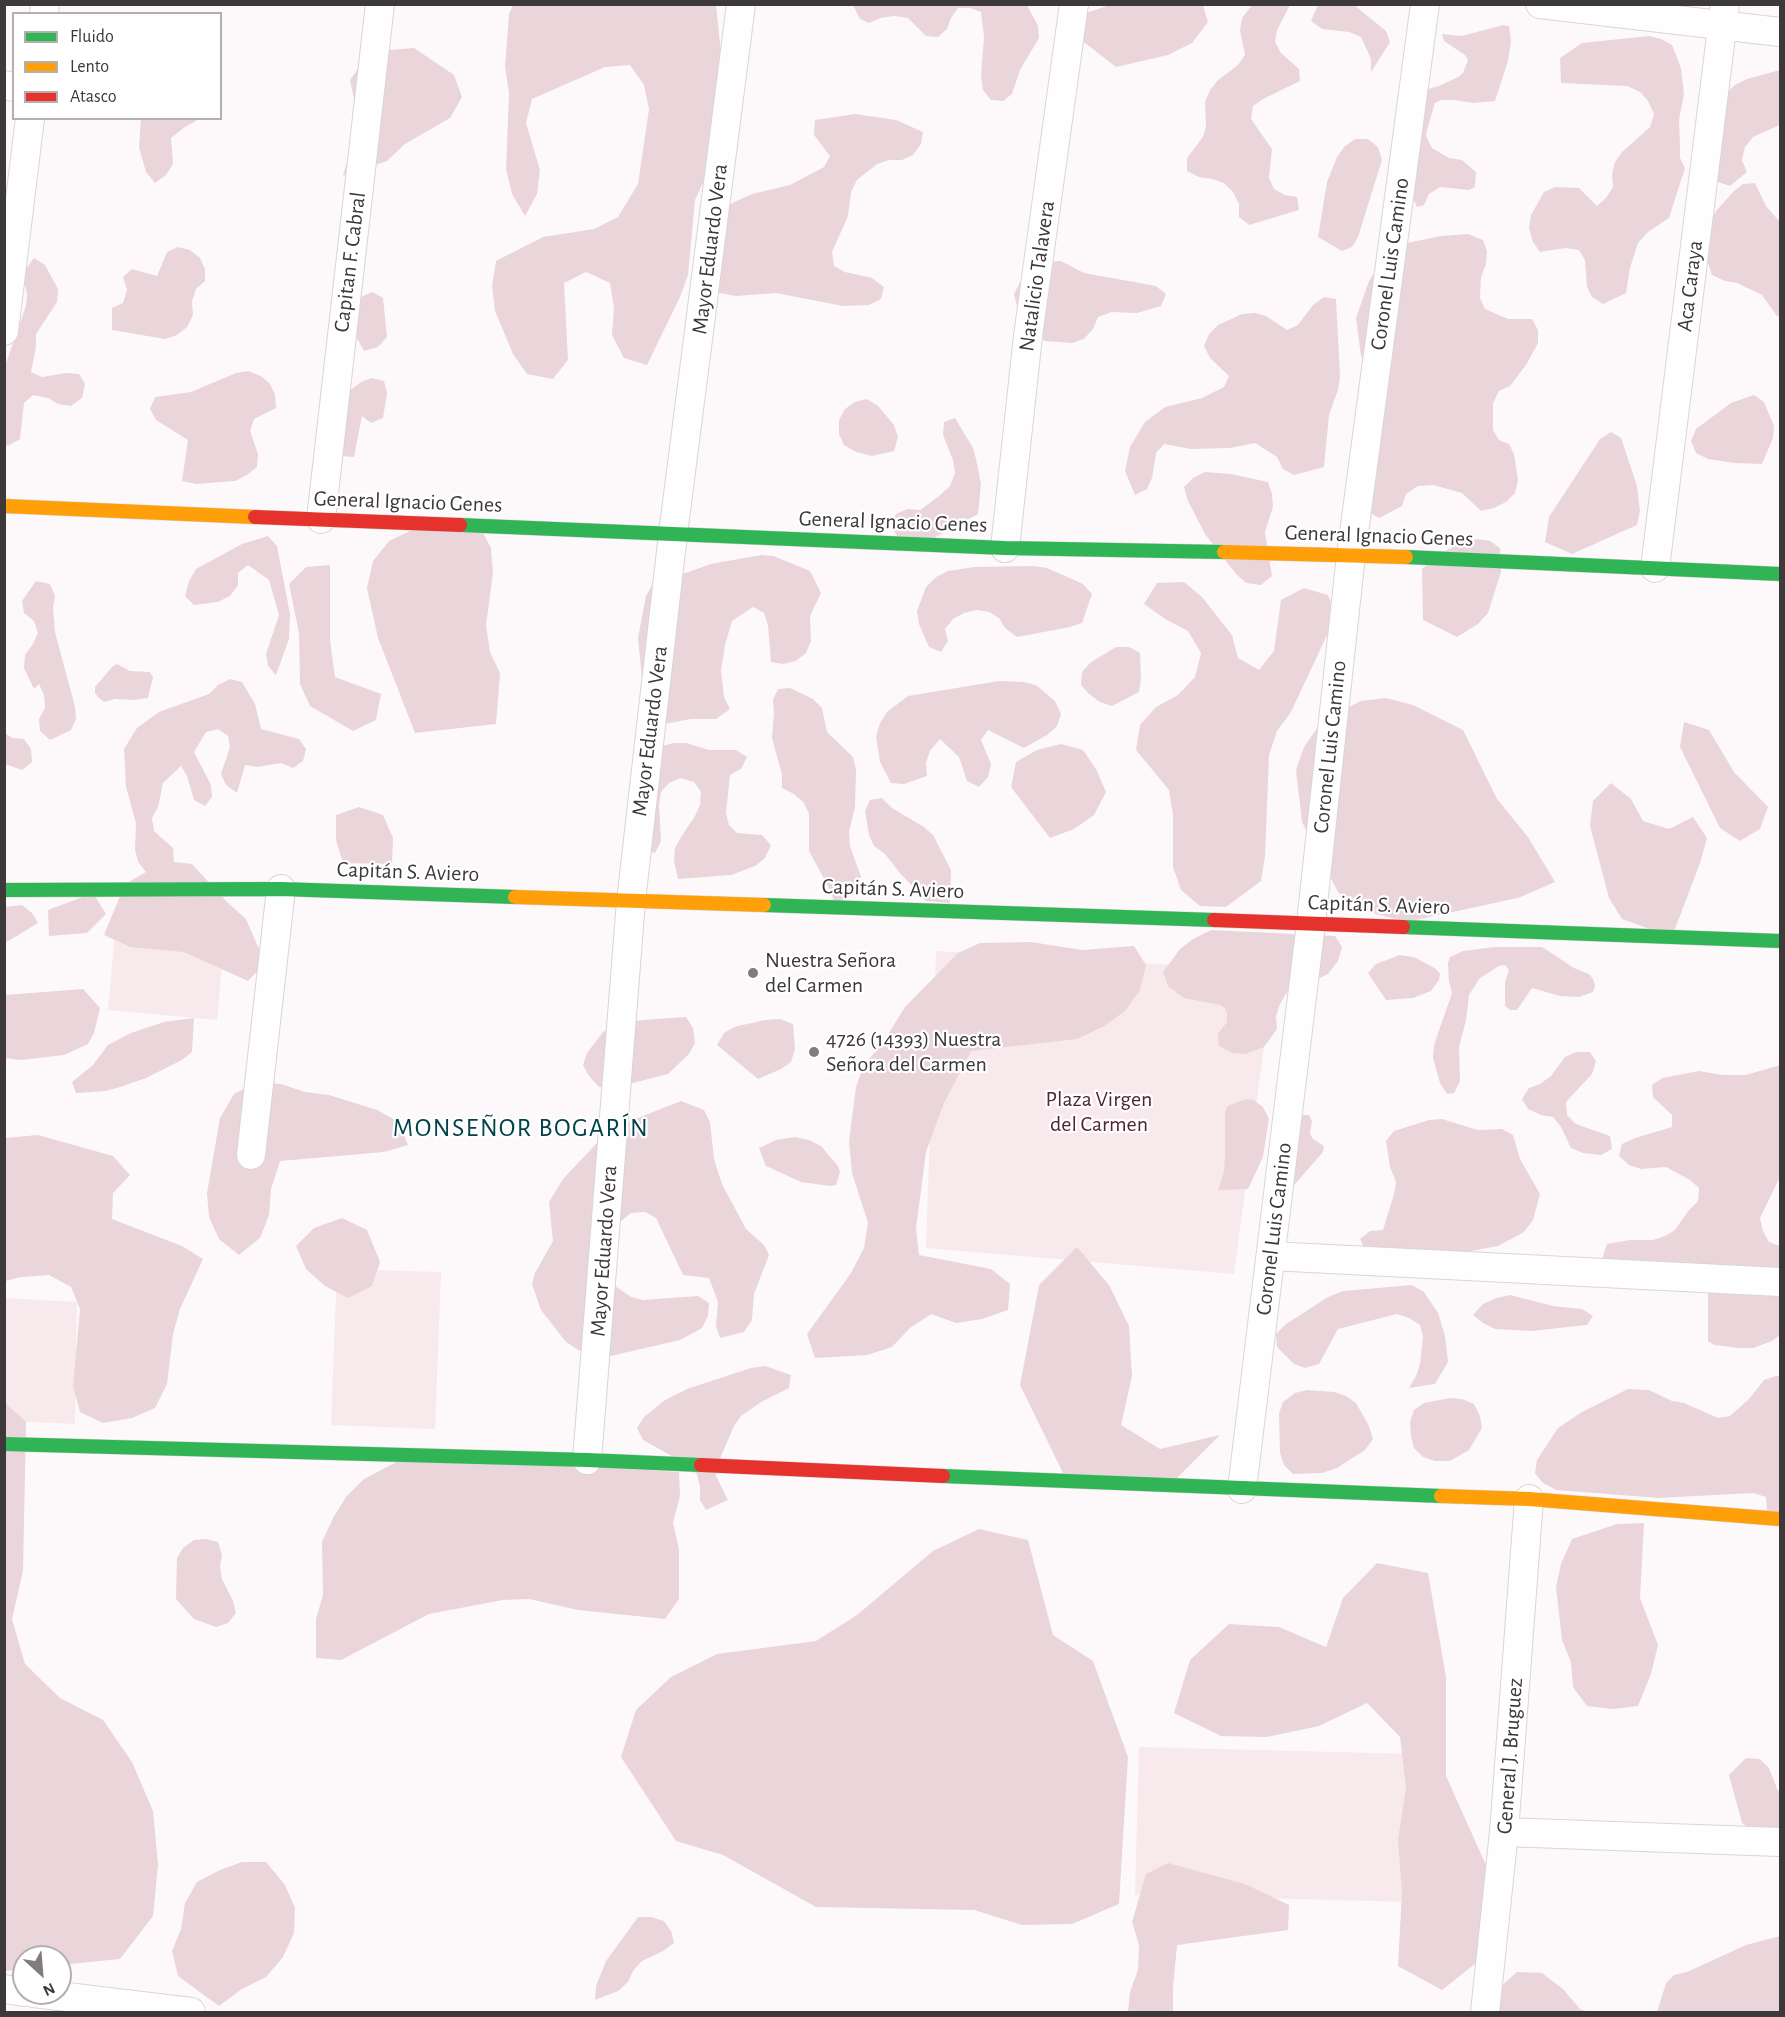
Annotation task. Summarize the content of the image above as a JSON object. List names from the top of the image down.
{
  "streets": {
    "street": [
      "Mayor Eduardo Vera",
      "Capitan F. Cabral",
      "Coronel Luis Camino",
      "Natalicio Talavera",
      "Aca Caraya",
      "General Ignacio Genes",
      "Capitán S. Aviero",
      "General J. Bruguez"
    ]
  },
  "crossings": [
    ["Mayor Eduardo Vera", "General Ignacio Genes"],
    ["Mayor Eduardo Vera", "Capitán S. Aviero"],
    ["Capitan F. Cabral", "General Ignacio Genes"],
    ["Coronel Luis Camino", "General Ignacio Genes"],
    ["Coronel Luis Camino", "Capitán S. Aviero"],
    ["Natalicio Talavera", "General Ignacio Genes"],
    ["Aca Caraya", "General Ignacio Genes"]
  ],
  "districts": ["MONSEÑOR BOGARÍN"],
  "parks": ["Plaza Virgen del Carmen"],
  "places": ["Nuestra Señora del Carmen", "4726 (14393) Nuestra Señora del Carmen"],
  "legend": ["Fluido", "Lento", "Atasco"],
  "north": "bottom right"
}
